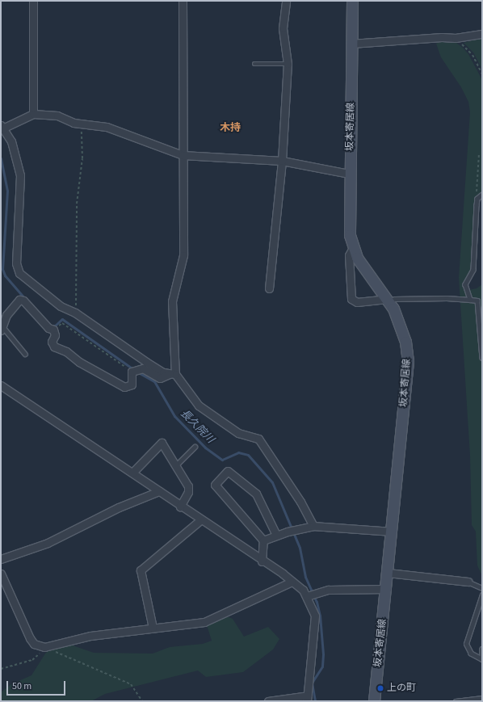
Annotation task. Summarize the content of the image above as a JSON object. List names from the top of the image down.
{
  "streets": {
    "main road": ["坂本寄居線"]
  },
  "districts": ["木持"],
  "water": ["長久院川"],
  "places": ["上の町"],
  "scale_bar": "50 m"
}
